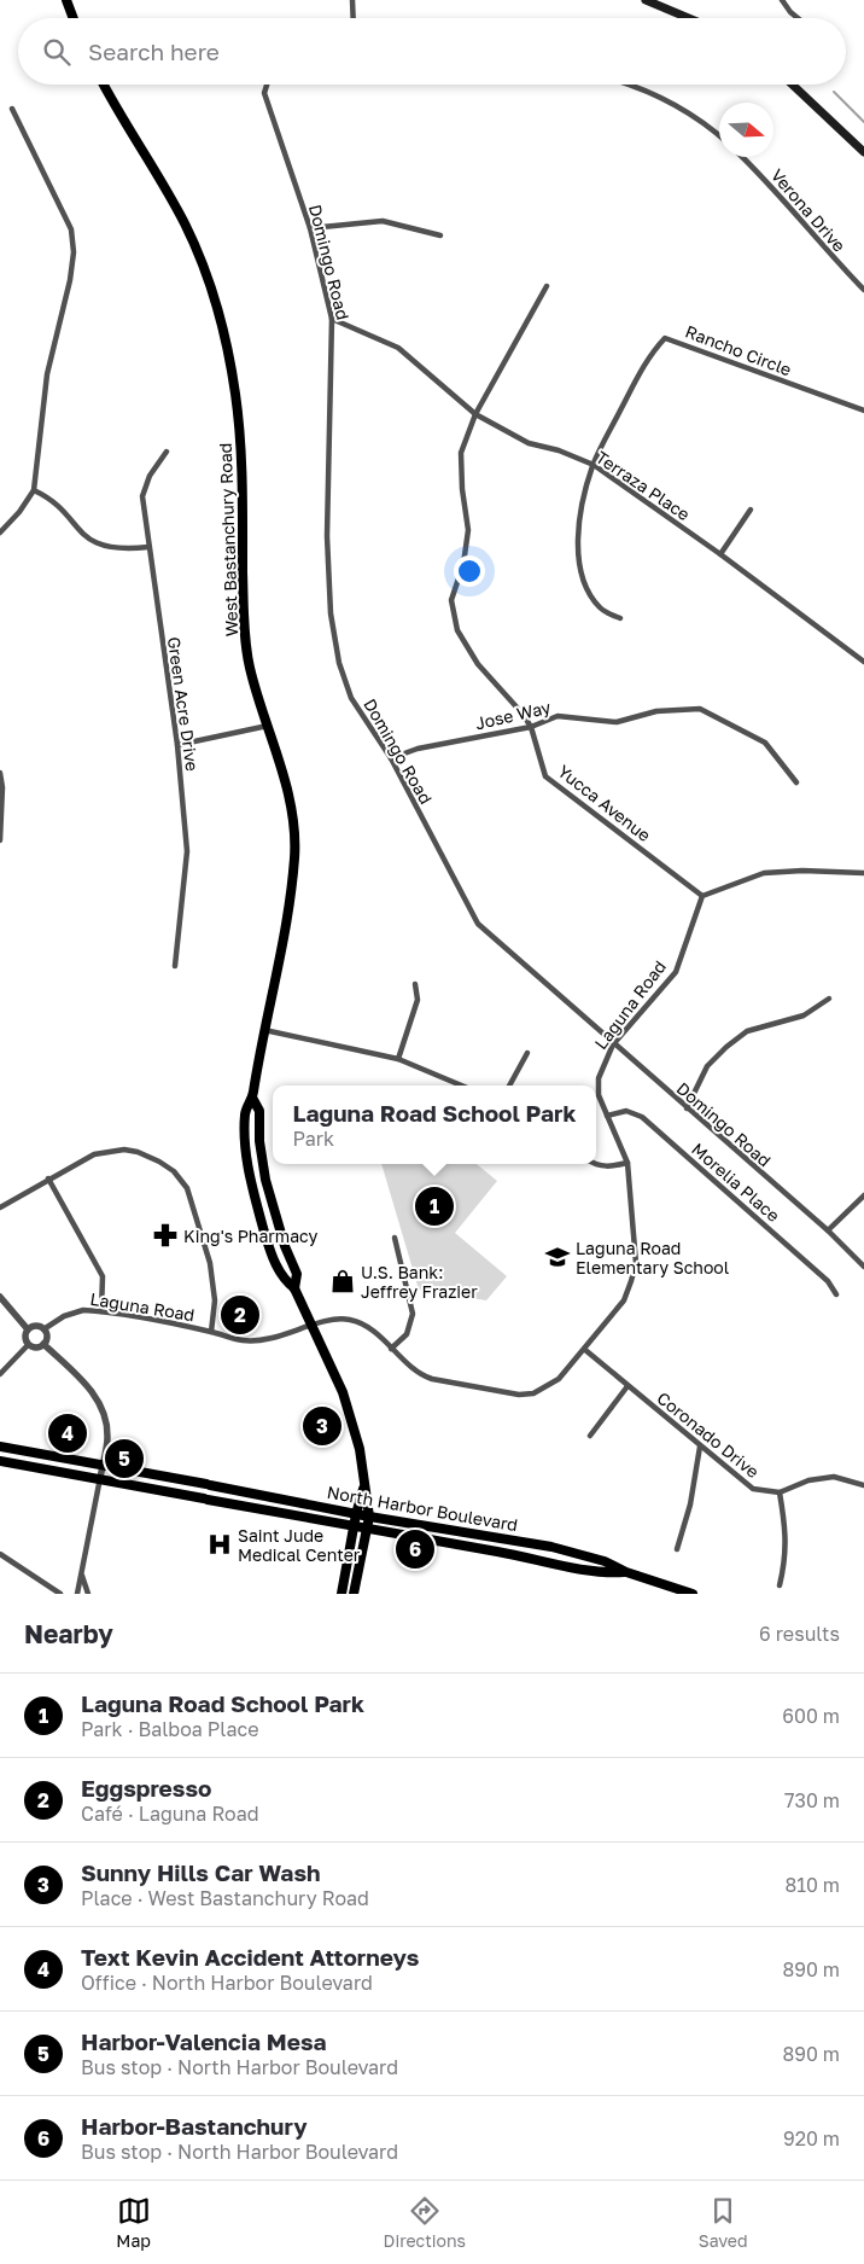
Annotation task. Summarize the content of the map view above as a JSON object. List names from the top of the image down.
{
  "streets": {
    "main road": ["West Bastanchury Road", "North Harbor Boulevard"],
    "street": [
      "Verona Drive",
      "Domingo Road",
      "Rancho Circle",
      "Terraza Place",
      "Green Acre Drive",
      "Jose Way",
      "Yucca Avenue",
      "Laguna Road",
      "Morelia Place",
      "Coronado Drive"
    ]
  },
  "crossings": [
    ["Domingo Road", "Terraza Place"],
    ["Domingo Road", "Jose Way"],
    ["Domingo Road", "Laguna Road"],
    ["Rancho Circle", "Terraza Place"],
    ["Terraza Place", "Yucca Avenue"],
    ["West Bastanchury Road", "Laguna Road"],
    ["West Bastanchury Road", "North Harbor Boulevard"],
    ["Jose Way", "Yucca Avenue"],
    ["Yucca Avenue", "Laguna Road"],
    ["Laguna Road", "Morelia Place"],
    ["Laguna Road", "Coronado Drive"]
  ],
  "places": {
    "pharmacy": ["King's Pharmacy"],
    "school or university": ["Laguna Road Elementary School"],
    "shop": ["U.S. Bank: Jeffrey Frazier"],
    "hospital": ["Saint Jude Medical Center"]
  },
  "north": "right",
  "page": {
    "search": "Search here",
    "popup": ["Laguna Road School Park", "Park"],
    "pins": [
      "1",
      "2",
      "3",
      "4",
      "5",
      "6"
    ],
    "heading": ["Nearby", "6 results"],
    "list": [
      {
        "mark": "1",
        "name": "Laguna Road School Park",
        "note": "Park · Balboa Place",
        "value": "600 m"
      },
      {
        "mark": "2",
        "name": "Eggspresso",
        "note": "Café · Laguna Road",
        "value": "730 m"
      },
      {
        "mark": "3",
        "name": "Sunny Hills Car Wash",
        "note": "Place · West Bastanchury Road",
        "value": "810 m"
      },
      {
        "mark": "4",
        "name": "Text Kevin Accident Attorneys",
        "note": "Office · North Harbor Boulevard",
        "value": "890 m"
      },
      {
        "mark": "5",
        "name": "Harbor-Valencia Mesa",
        "note": "Bus stop · North Harbor Boulevard",
        "value": "890 m"
      },
      {
        "mark": "6",
        "name": "Harbor-Bastanchury",
        "note": "Bus stop · North Harbor Boulevard",
        "value": "920 m"
      }
    ],
    "nav": ["Map", "Directions", "Saved"]
  }
}
